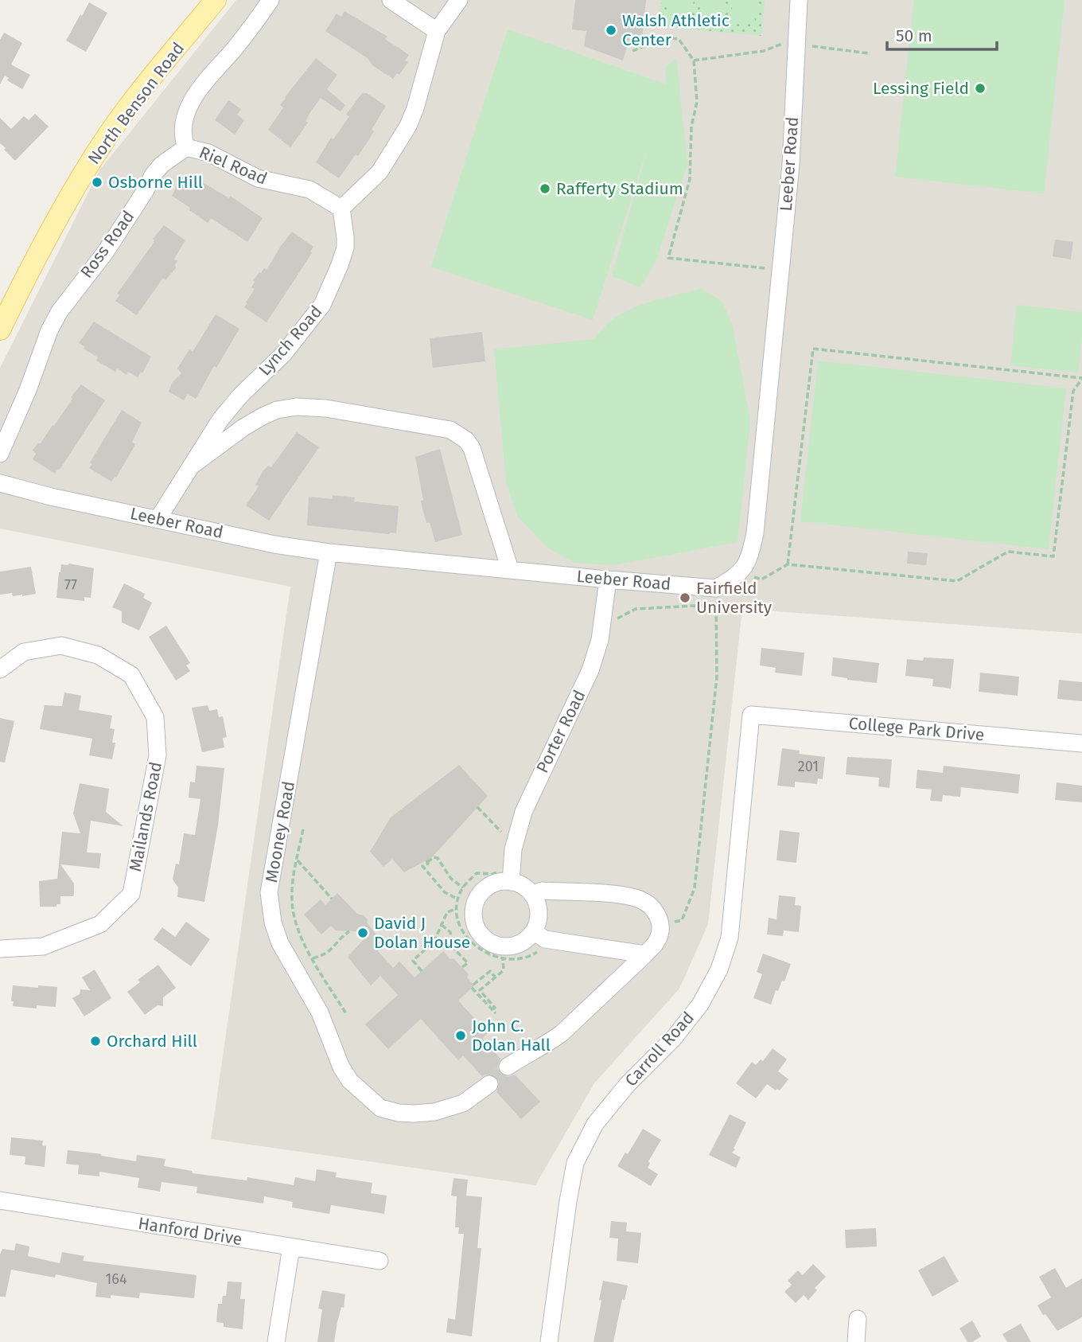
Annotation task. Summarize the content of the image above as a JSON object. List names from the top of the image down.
{
  "streets": {
    "main road": ["North Benson Road"],
    "street": [
      "Leeber Road",
      "Riel Road",
      "Ross Road",
      "Lynch Road",
      "College Park Drive",
      "Porter Road",
      "Mailands Road",
      "Mooney Road",
      "Carroll Road",
      "Hanford Drive"
    ]
  },
  "crossings": [
    ["Leeber Road", "Lynch Road"],
    ["Leeber Road", "Porter Road"],
    ["Leeber Road", "Mooney Road"],
    ["Riel Road", "Ross Road"],
    ["Riel Road", "Lynch Road"],
    ["College Park Drive", "Carroll Road"]
  ],
  "places": [
    "Walsh Athletic Center",
    "Lessing Field",
    "Osborne Hill",
    "Rafferty Stadium",
    "Fairfield University",
    "David J Dolan House",
    "John C. Dolan Hall",
    "Orchard Hill"
  ],
  "house_numbers": ["77", "201", "164"],
  "scale_bar": "50 m"
}
